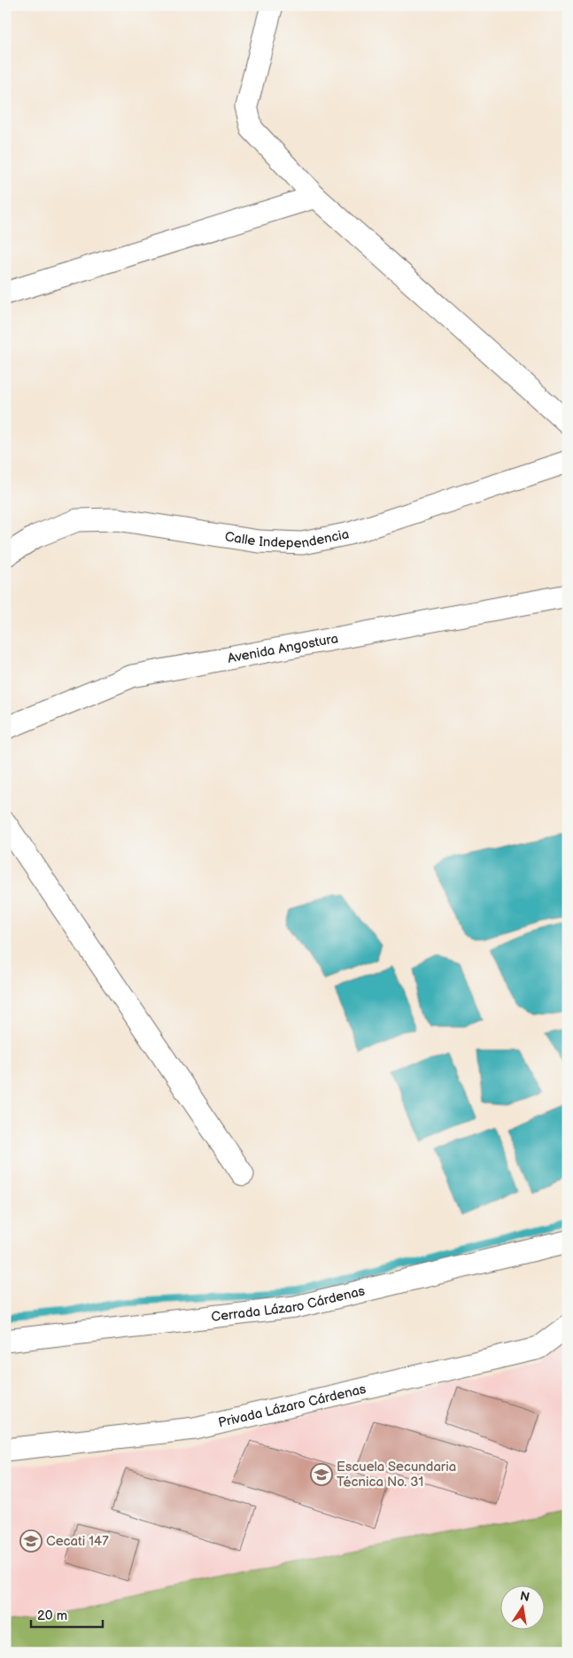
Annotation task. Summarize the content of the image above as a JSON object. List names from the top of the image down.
{
  "streets": {
    "street": [
      "Calle Independencia",
      "Avenida Angostura",
      "Cerrada Lázaro Cárdenas",
      "Privada Lázaro Cárdenas"
    ]
  },
  "places": {
    "school or university": ["Escuela Secundaria Técnica No. 31", "Cecati 147"]
  },
  "scale_bar": "20 m",
  "north": "top"
}
